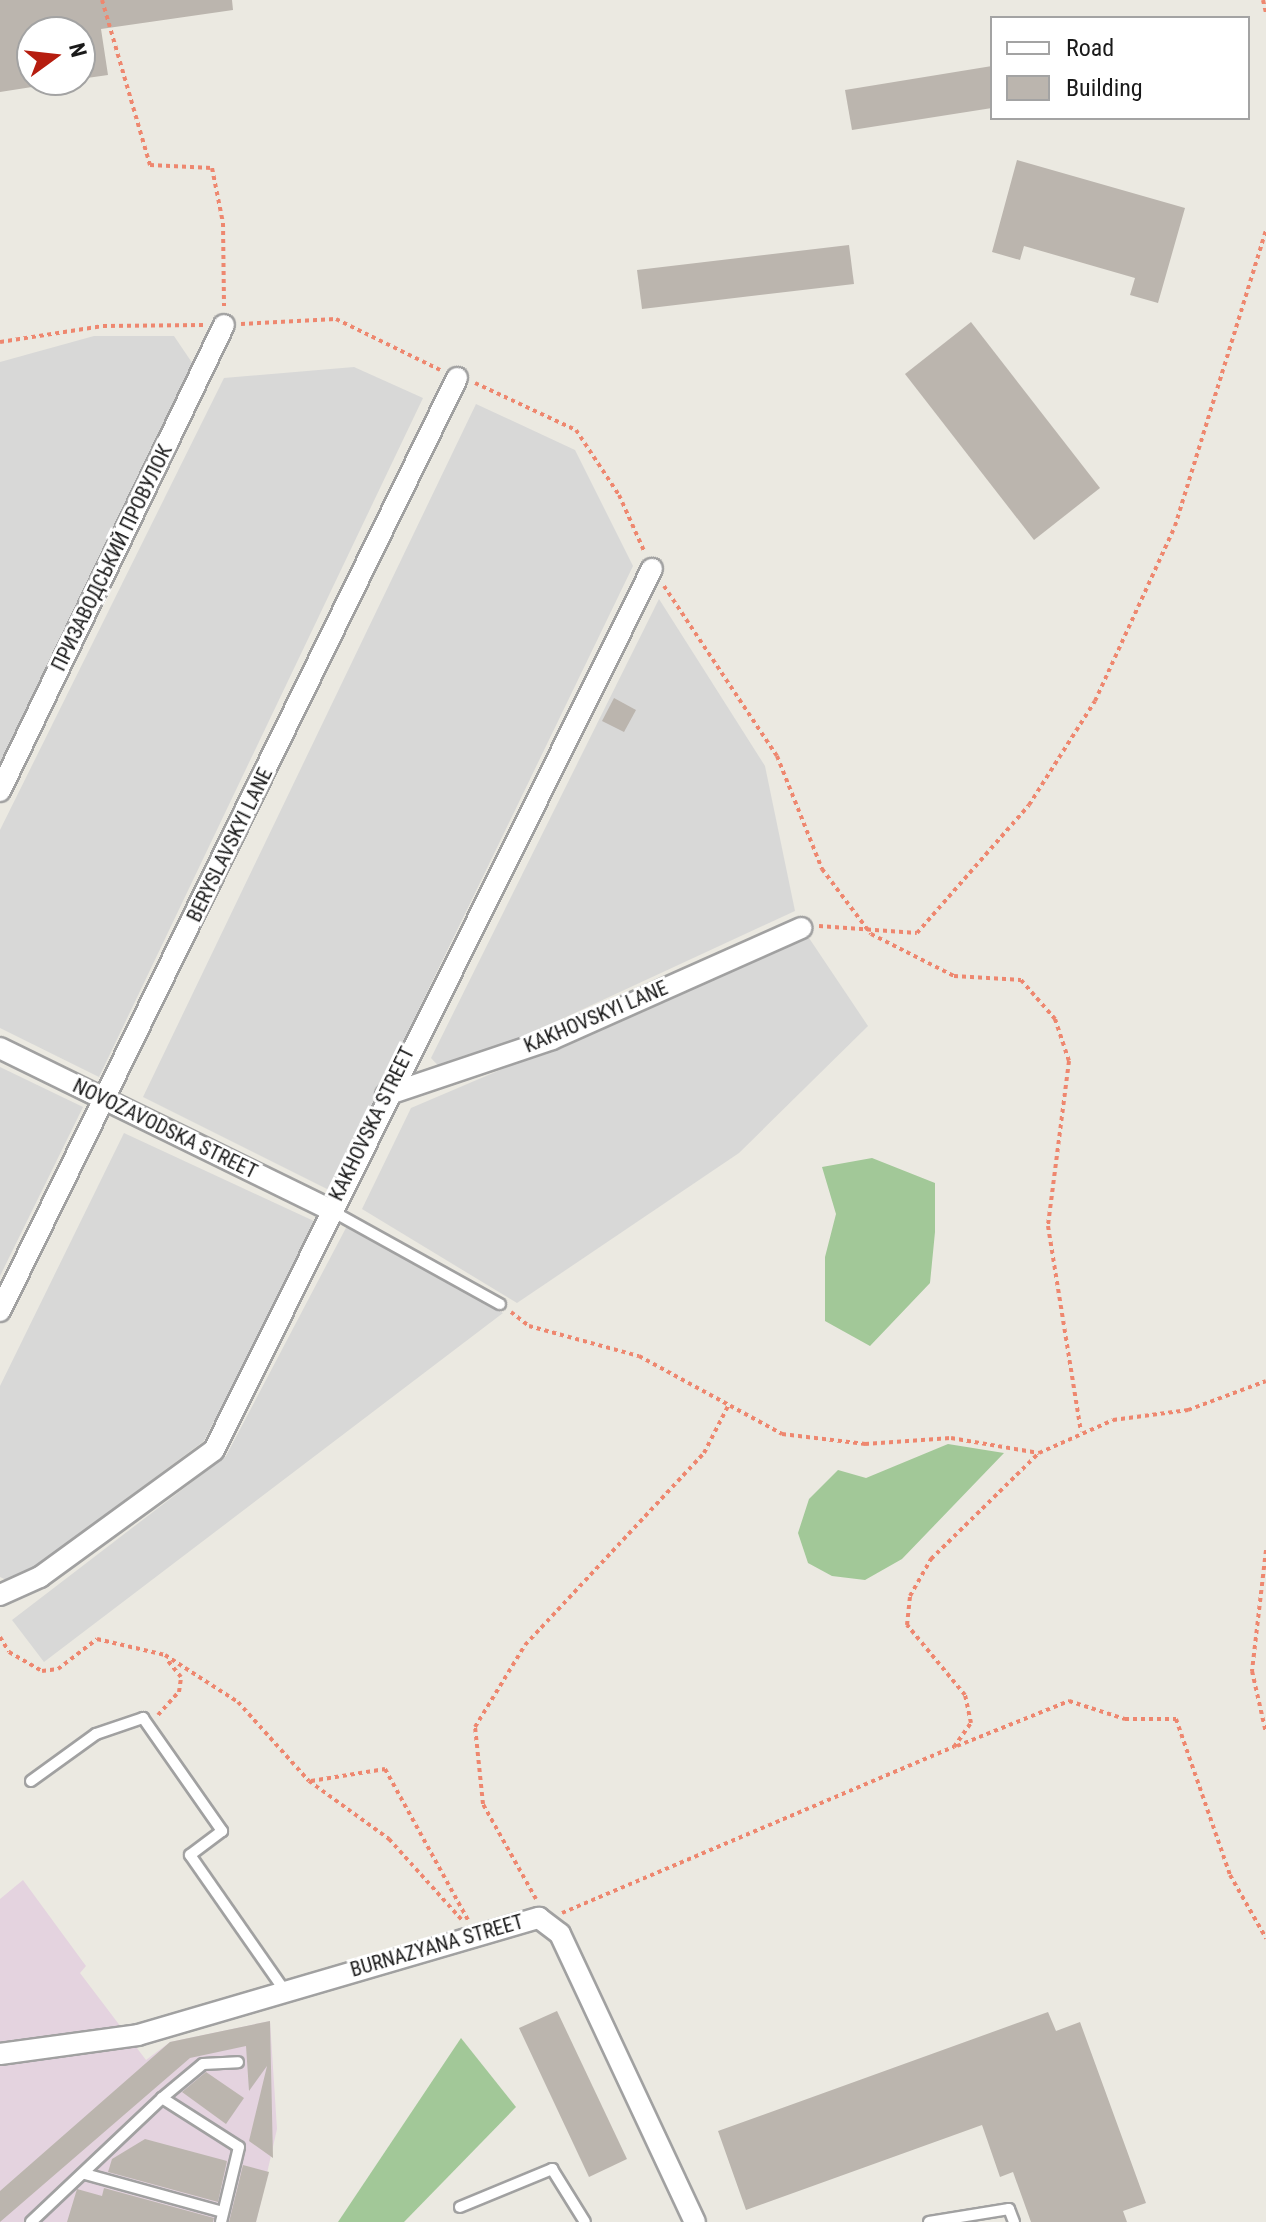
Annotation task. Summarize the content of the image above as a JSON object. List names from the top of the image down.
{
  "streets": {
    "street": [
      "ПРИЗАВОДСЬКИЙ ПРОВУЛОК",
      "BERYSLAVSKYI LANE",
      "KAKHOVSKYI LANE",
      "KAKHOVSKA STREET",
      "NOVOZAVODSKA STREET",
      "BURNAZYANA STREET"
    ]
  },
  "crossings": [
    ["BERYSLAVSKYI LANE", "NOVOZAVODSKA STREET"],
    ["KAKHOVSKYI LANE", "KAKHOVSKA STREET"],
    ["KAKHOVSKA STREET", "NOVOZAVODSKA STREET"]
  ],
  "legend": ["Road", "Building"],
  "north": "right"
}
